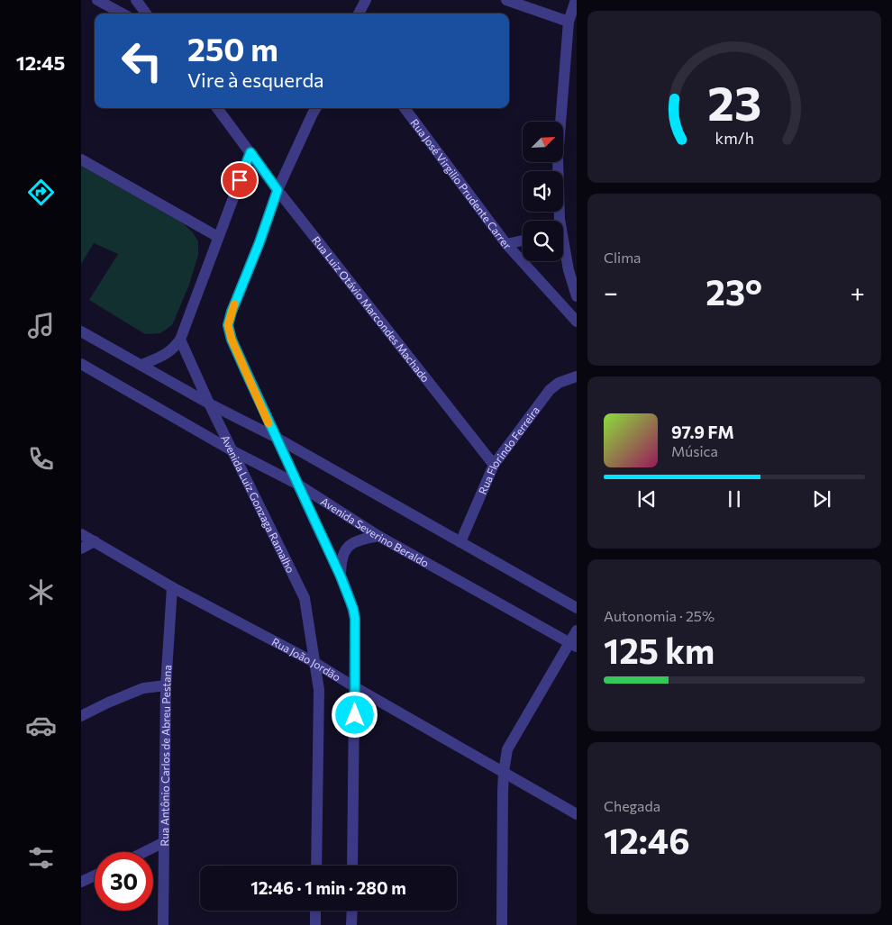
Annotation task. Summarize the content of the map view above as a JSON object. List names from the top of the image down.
{
  "streets": {
    "street": [
      "Rua José Virgilio Prudente Carrer",
      "Rua Luiz Otávio Marcondes Machado",
      "Rua Florindo Ferreira",
      "Avenida Luiz Gonzaga Ramalho",
      "Avenida Severino Beraldo",
      "Rua João Jordão",
      "Rua Antônio Carlos de Abreu Pestana"
    ]
  },
  "crossings": [
    ["Rua Luiz Otávio Marcondes Machado", "Rua Florindo Ferreira"],
    ["Avenida Luiz Gonzaga Ramalho", "Avenida Severino Beraldo"],
    ["Avenida Luiz Gonzaga Ramalho", "Rua João Jordão"],
    ["Rua João Jordão", "Rua Antônio Carlos de Abreu Pestana"]
  ],
  "north": "top right",
  "page": {
    "tabs": "12:45",
    "turn": ["250 m", "Vire à esquerda"],
    "tile": [
      "Clima",
      ["Autonomia · 25%", "125 km"],
      ["Chegada", "12:46"]
    ],
    "heat": ["−", "23°", "+"],
    "song": ["97.9 FM", "Música"],
    "limit": "30",
    "trip": "12:46 · 1 min · 280 m",
    "gauge": ["23", "km/h"]
  }
}
